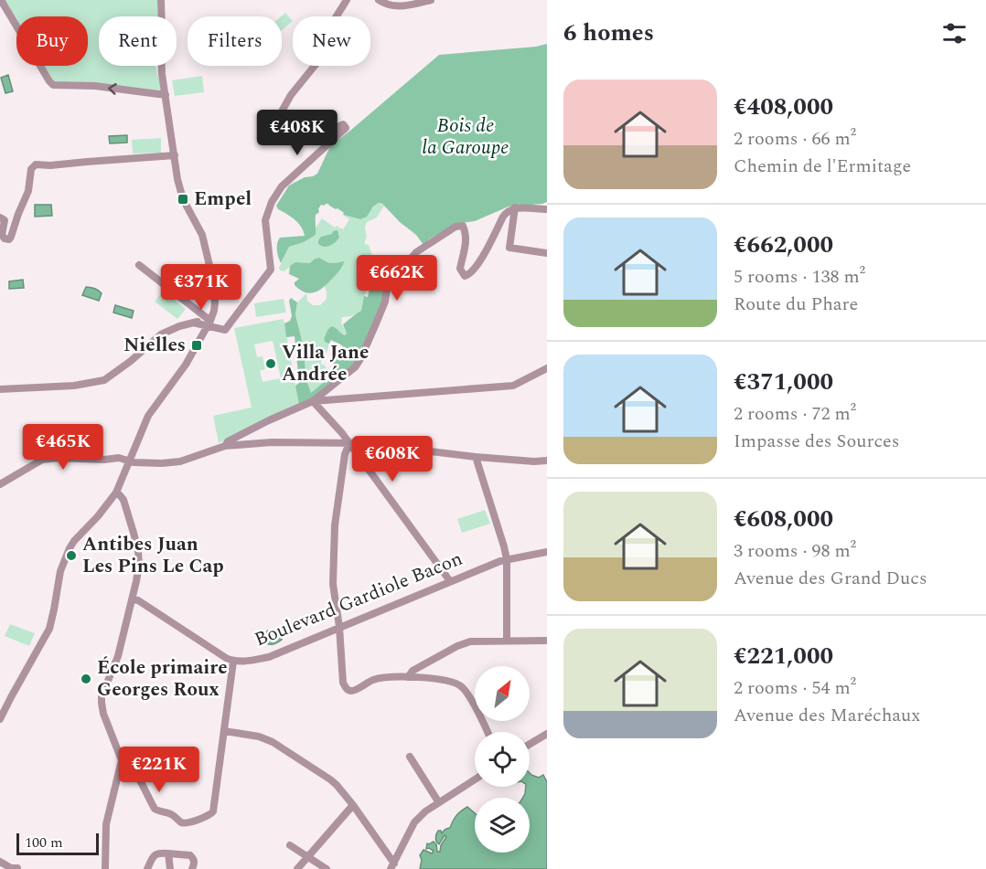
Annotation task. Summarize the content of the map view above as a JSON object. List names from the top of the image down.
{
  "streets": {
    "street": ["Boulevard Gardiole Bacon"]
  },
  "parks": ["Bois de la Garoupe"],
  "places": {
    "transit": ["Empel", "Nielles"],
    "other": ["Villa Jane Andrée", "Antibes Juan Les Pins Le Cap", "École primaire Georges Roux"]
  },
  "scale_bar": "100 m",
  "north": "top right",
  "page": {
    "heading": "6 homes",
    "chip": [
      "Buy",
      "Rent",
      "Filters",
      "New"
    ],
    "list": [
      {
        "name": "€408,000",
        "note": "2 rooms · 66 m² · Chemin de l'Ermitage"
      },
      {
        "name": "€662,000",
        "note": "5 rooms · 138 m² · Route du Phare"
      },
      {
        "name": "€371,000",
        "note": "2 rooms · 72 m² · Impasse des Sources"
      },
      {
        "name": "€608,000",
        "note": "3 rooms · 98 m² · Avenue des Grand Ducs"
      },
      {
        "name": "€221,000",
        "note": "2 rooms · 54 m² · Avenue des Maréchaux"
      }
    ],
    "price": [
      "€408K",
      "€662K",
      "€371K",
      "€465K",
      "€608K",
      "€221K"
    ],
    "scale": "100 m"
  }
}
